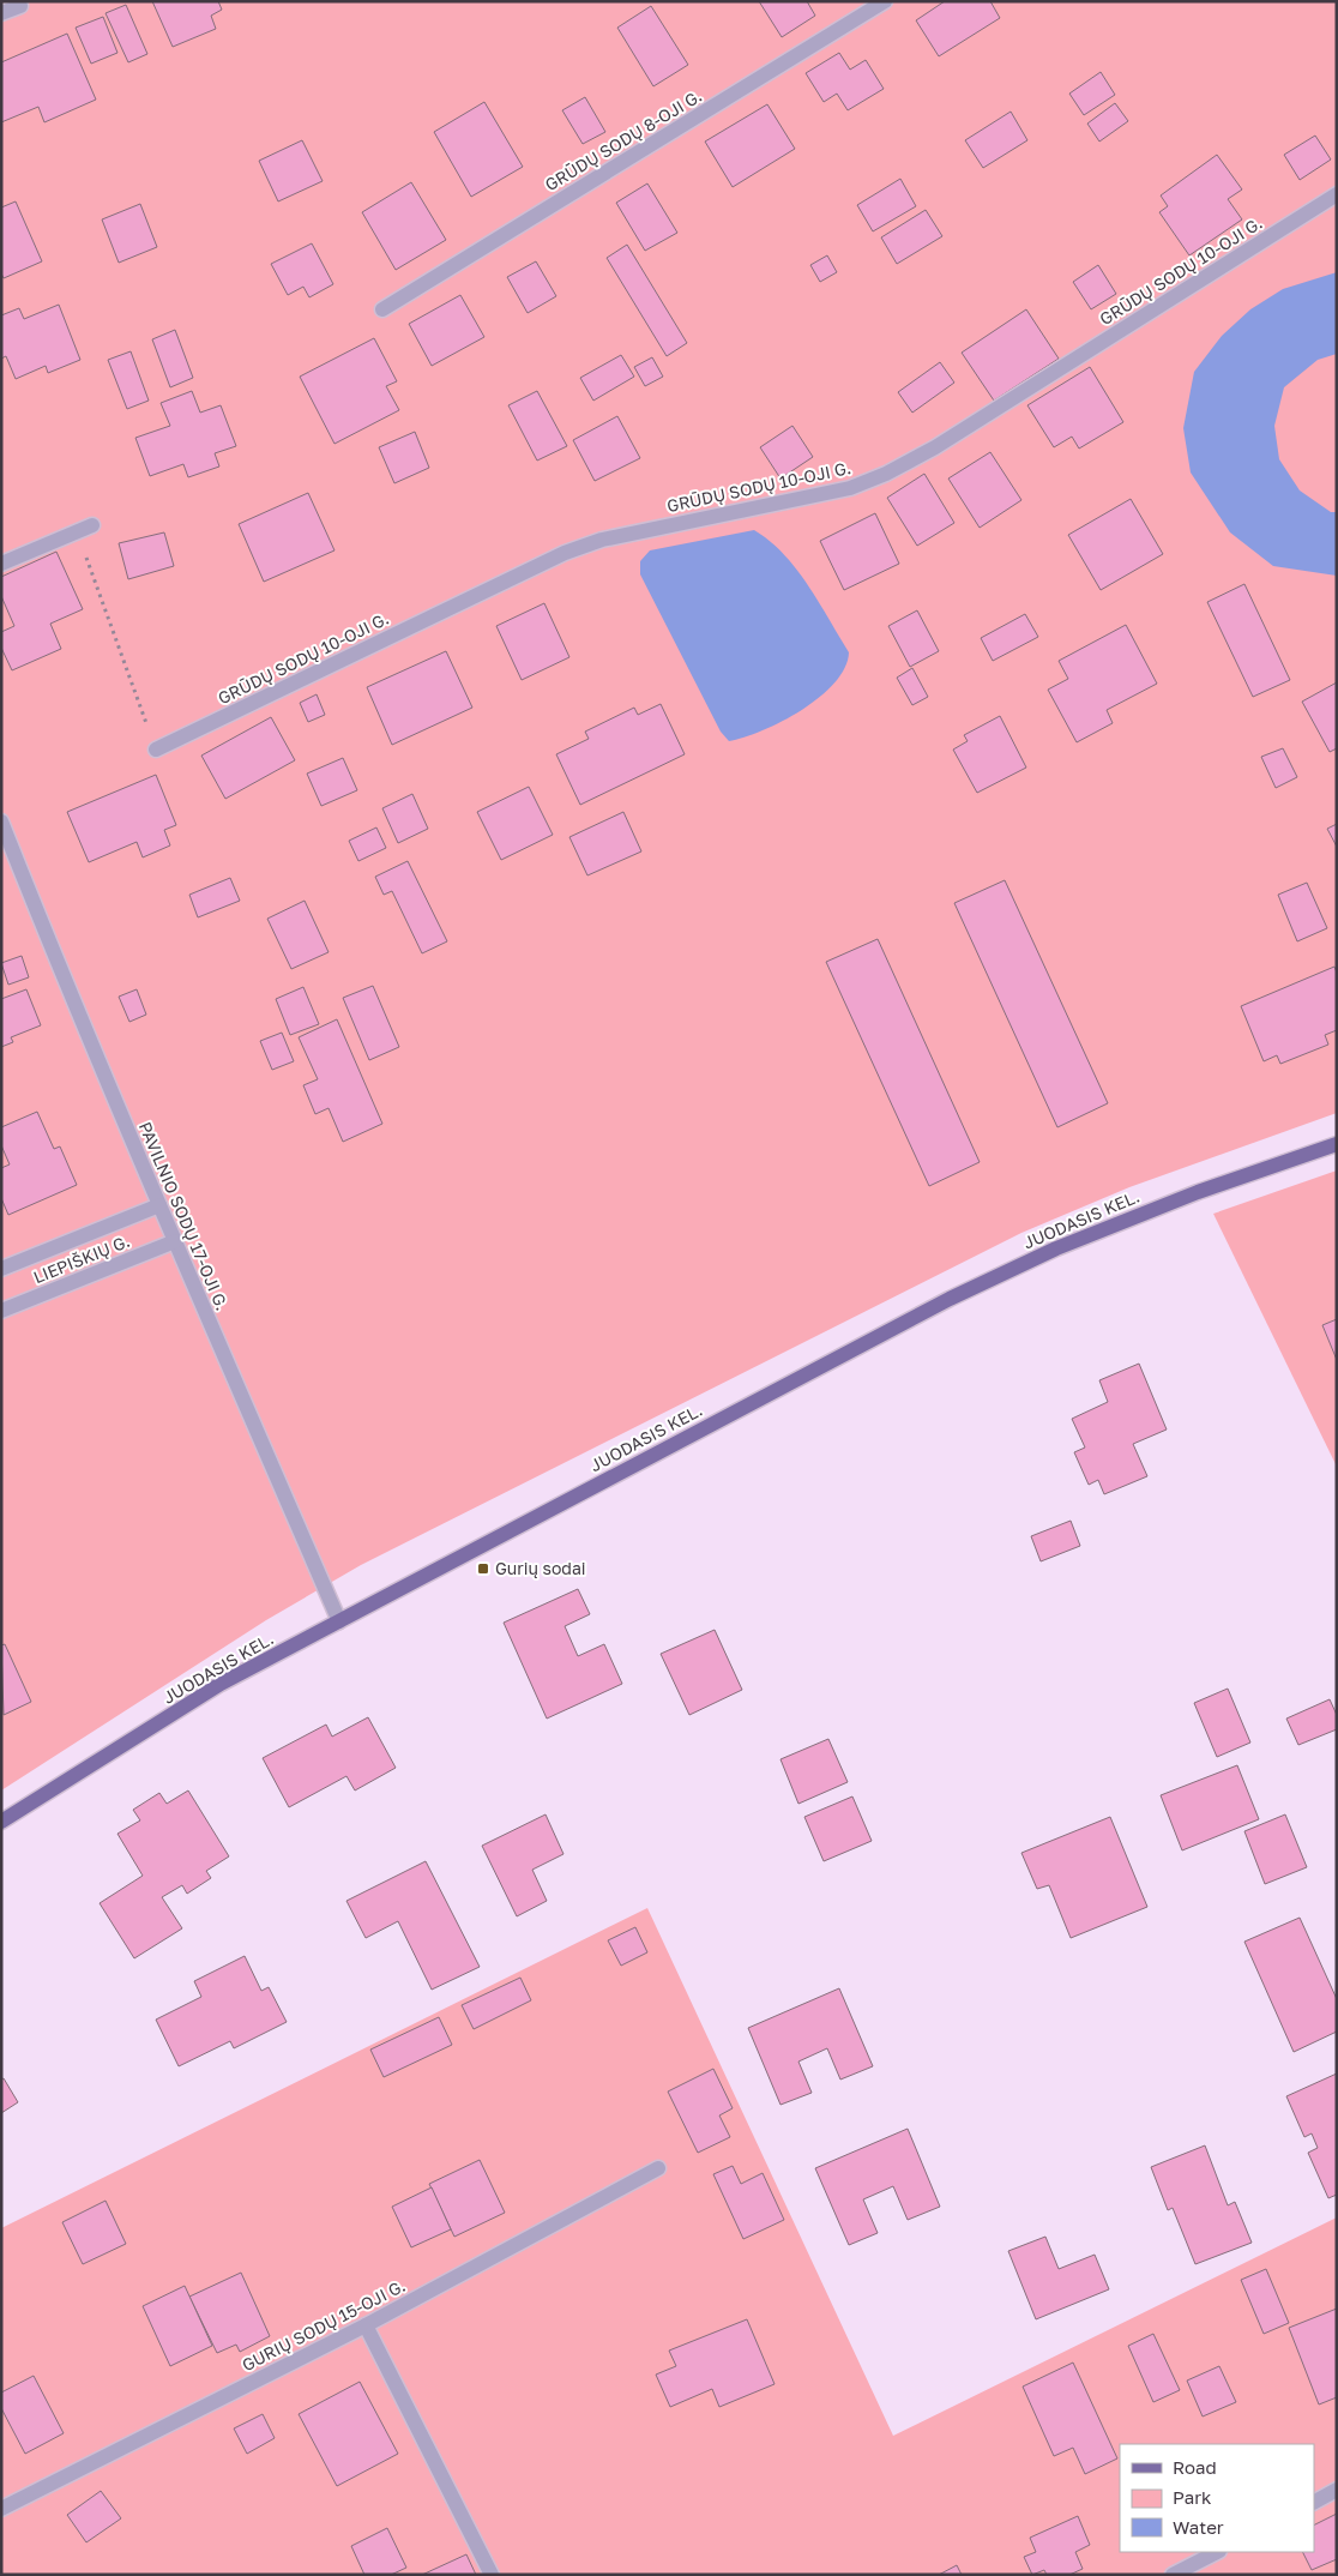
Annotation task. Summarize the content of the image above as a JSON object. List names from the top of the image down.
{
  "streets": {
    "main road": ["JUODASIS KEL."],
    "street": [
      "GRŪDŲ SODŲ 8-OJI G.",
      "GRŪDŲ SODŲ 10-OJI G.",
      "PAVILNIO SODŲ 17-OJI G.",
      "LIEPIŠKIŲ G.",
      "GURIŲ SODŲ 15-OJI G."
    ]
  },
  "crossings": [
    ["PAVILNIO SODŲ 17-OJI G.", "JUODASIS KEL."],
    ["PAVILNIO SODŲ 17-OJI G.", "LIEPIŠKIŲ G."]
  ],
  "places": {
    "transit": ["Gurių sodai"]
  },
  "legend": ["Road", "Park", "Water"]
}
